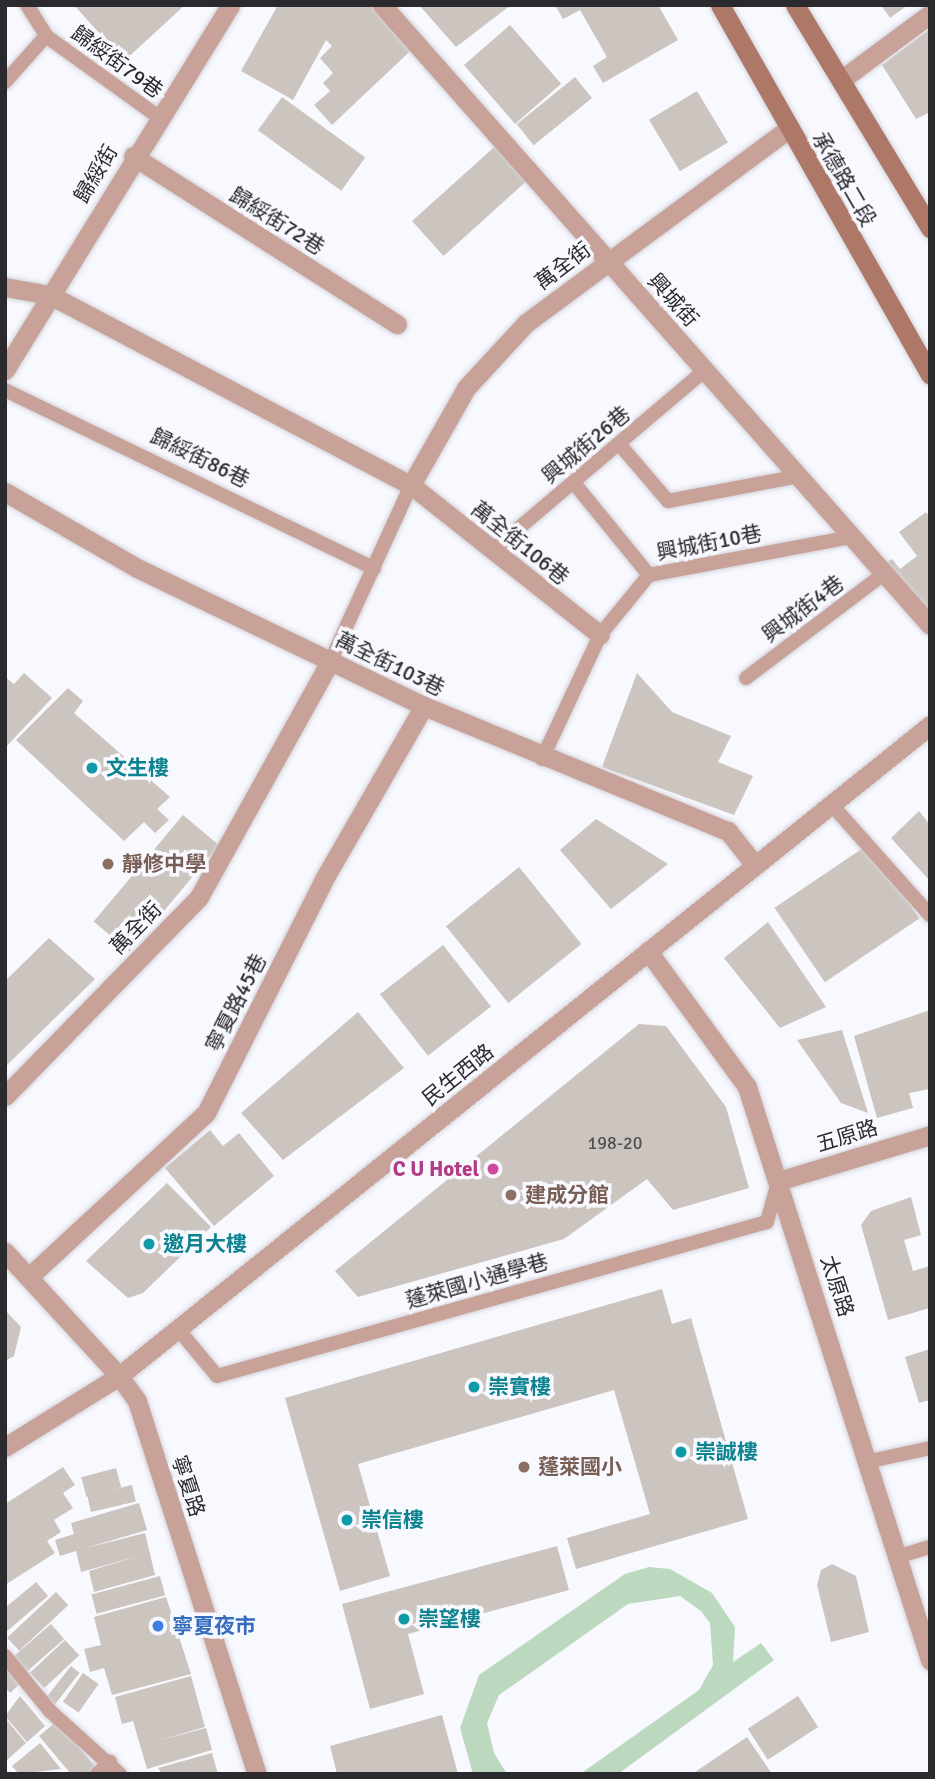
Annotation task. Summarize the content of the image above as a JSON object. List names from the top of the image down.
{
  "streets": {
    "main road": ["承德路二段"],
    "street": [
      "歸綏街",
      "歸綏街72巷",
      "萬全街",
      "興城街",
      "萬全街106巷",
      "萬全街103巷",
      "寧夏路45巷",
      "民生西路",
      "五原路",
      "太原路",
      "寧夏路"
    ],
    "lane": [
      "歸綏街79巷",
      "興城街26巷",
      "歸綏街86巷",
      "興城街10巷",
      "興城街4巷",
      "蓬萊國小通學巷"
    ]
  },
  "crossings": [
    ["歸綏街79巷", "歸綏街"],
    ["歸綏街", "歸綏街72巷"],
    ["承德路二段", "萬全街"],
    ["萬全街", "興城街"],
    ["萬全街", "萬全街106巷"],
    ["萬全街", "萬全街103巷"],
    ["興城街", "興城街26巷"],
    ["興城街", "興城街10巷"],
    ["興城街", "興城街4巷"],
    ["興城街26巷", "萬全街106巷"],
    ["萬全街106巷", "興城街10巷"],
    ["興城街10巷", "萬全街103巷"],
    ["萬全街103巷", "寧夏路45巷"],
    ["萬全街103巷", "民生西路"],
    ["寧夏路45巷", "寧夏路"],
    ["民生西路", "蓬萊國小通學巷"],
    ["民生西路", "太原路"],
    ["民生西路", "寧夏路"],
    ["五原路", "蓬萊國小通學巷"],
    ["五原路", "太原路"],
    ["蓬萊國小通學巷", "太原路"]
  ],
  "places": [
    "文生樓",
    "靜修中學",
    "C U Hotel",
    "建成分館",
    "邀月大樓",
    "崇實樓",
    "崇誠樓",
    "蓬萊國小",
    "崇信樓",
    "崇望樓",
    "寧夏夜市"
  ],
  "house_numbers": ["198-20"]
}
